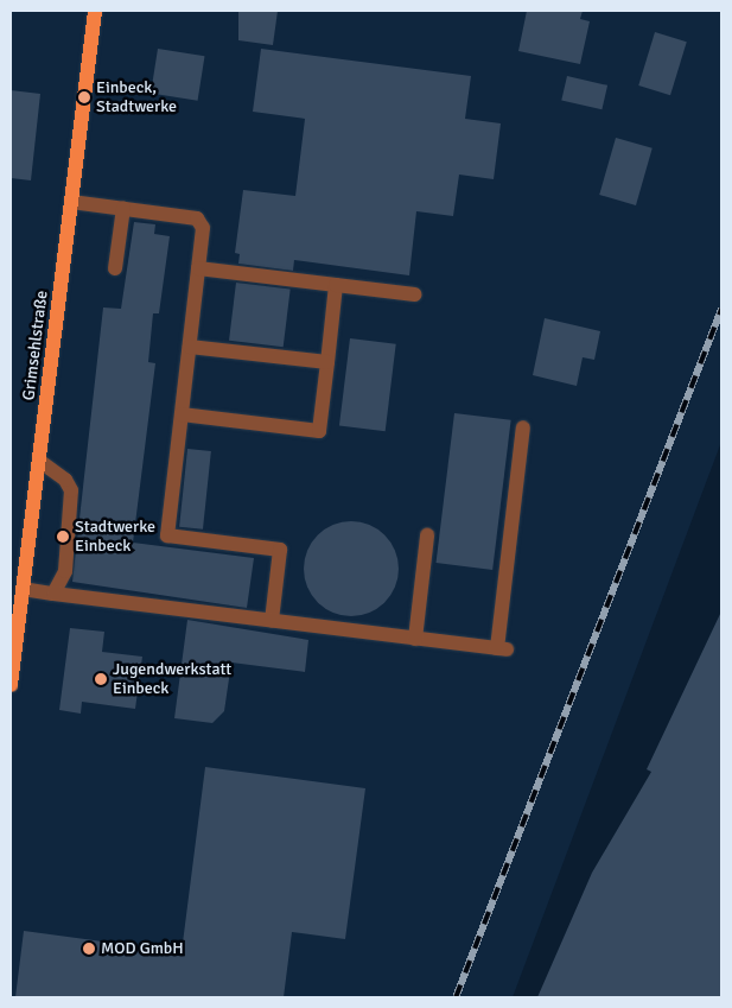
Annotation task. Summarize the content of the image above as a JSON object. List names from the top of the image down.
{
  "streets": {
    "main road": ["Grimsehlstraße"]
  },
  "places": [
    "Einbeck, Stadtwerke",
    "Stadtwerke Einbeck",
    "Jugendwerkstatt Einbeck",
    "MOD GmbH"
  ]
}
